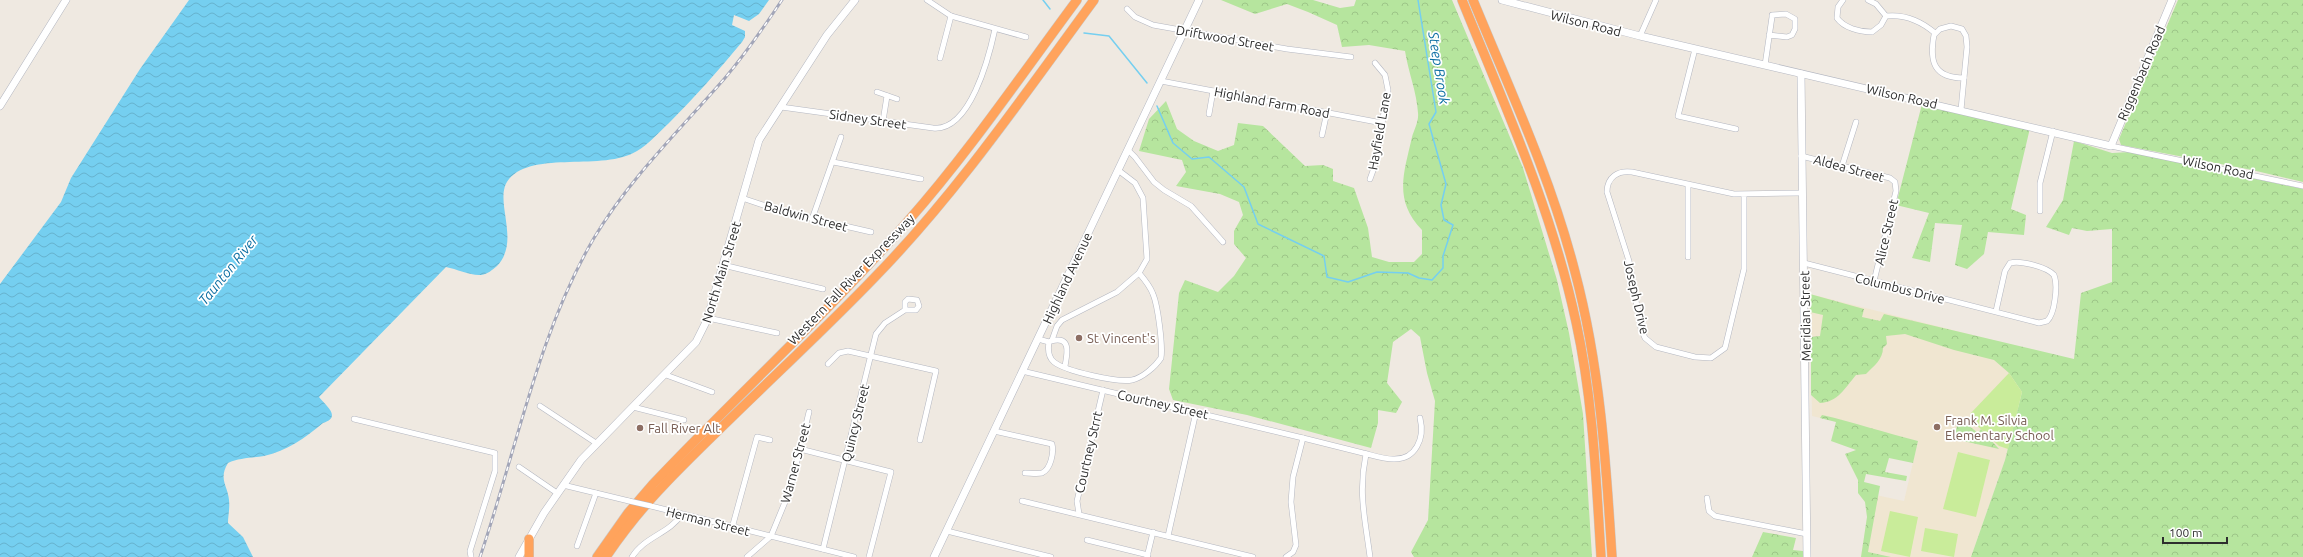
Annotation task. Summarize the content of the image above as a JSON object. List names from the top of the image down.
{
  "streets": {
    "highway": ["Western Fall River Expressway"],
    "main road": [
      "Wilson Road",
      "Riggenbach Road",
      "North Main Street",
      "Highland Avenue",
      "Meridian Street"
    ],
    "street": [
      "Driftwood Street",
      "Highland Farm Road",
      "Sidney Street",
      "Hayfield Lane",
      "Aldea Street",
      "Baldwin Street",
      "Alice Street",
      "Columbus Drive",
      "Joseph Drive",
      "Courtney Street",
      "Quincy Street",
      "Courtney Strrt",
      "Warner Street",
      "Herman Street"
    ]
  },
  "crossings": [
    ["Wilson Road", "Riggenbach Road"],
    ["Wilson Road", "Meridian Street"],
    ["Driftwood Street", "Highland Avenue"],
    ["Highland Farm Road", "Hayfield Lane"],
    ["Highland Farm Road", "Highland Avenue"],
    ["Sidney Street", "North Main Street"],
    ["Aldea Street", "Alice Street"],
    ["Aldea Street", "Meridian Street"],
    ["Baldwin Street", "North Main Street"],
    ["Alice Street", "Columbus Drive"],
    ["North Main Street", "Herman Street"],
    ["Highland Avenue", "Courtney Street"],
    ["Columbus Drive", "Meridian Street"],
    ["Joseph Drive", "Meridian Street"],
    ["Courtney Street", "Courtney Strrt"],
    ["Quincy Street", "Herman Street"],
    ["Warner Street", "Herman Street"]
  ],
  "water": ["Steep Brook", "Taunton River"],
  "places": ["St Vincent's", "Frank M. Silvia Elementary School", "Fall River Alt"],
  "scale_bar": "100 m"
}
